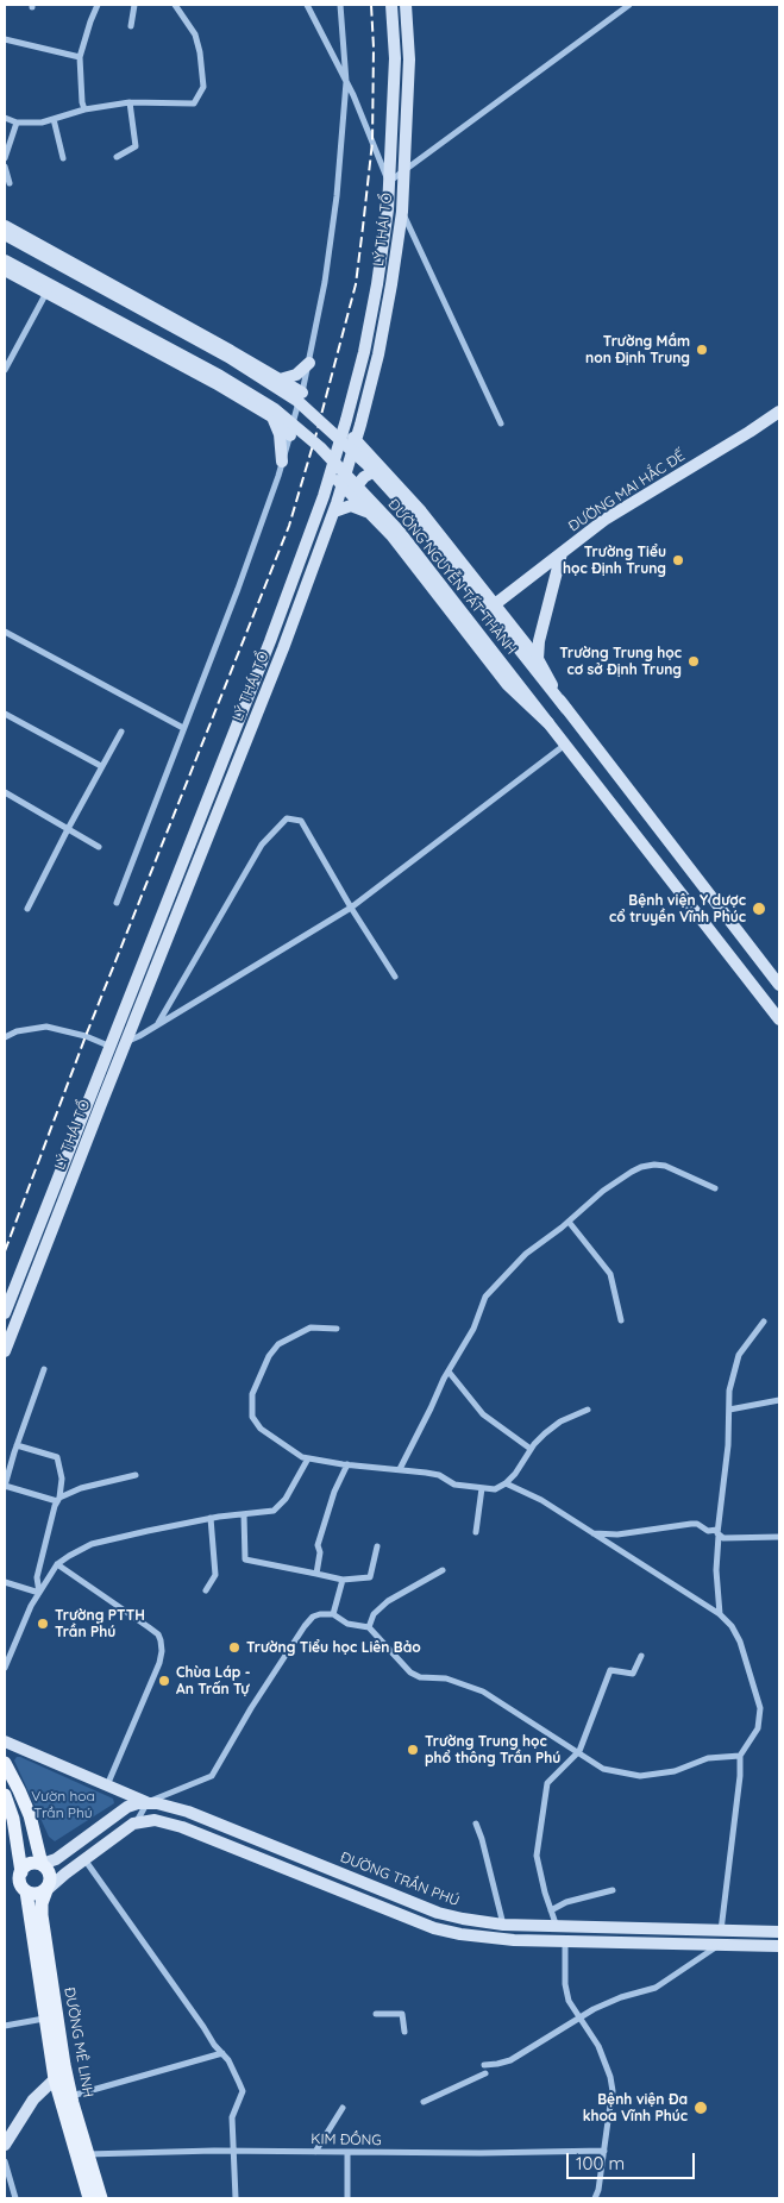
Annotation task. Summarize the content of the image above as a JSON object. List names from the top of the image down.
{
  "streets": {
    "main road": [
      "LÝ THÁI TỔ",
      "ĐƯỜNG MAI HẮC ĐẾ",
      "ĐƯỜNG NGUYỄN TẤT THÀNH",
      "ĐƯỜNG TRẦN PHÚ",
      "ĐƯỜNG MÊ LINH"
    ],
    "street": ["KIM ĐỒNG"]
  },
  "crossings": [
    ["ĐƯỜNG MÊ LINH", "KIM ĐỒNG"]
  ],
  "parks": ["Vườn hoa Trần Phú"],
  "places": [
    "Trường Mầm non Định Trung",
    "Trường Tiểu học Định Trung",
    "Trường Trung học cơ sở Định Trung",
    "Bệnh viện Y dược cổ truyền Vĩnh Phúc",
    "Trường PTTH Trần Phú",
    "Trường Tiểu học Liên Bảo",
    "Chùa Láp - An Trấn Tự",
    "Trường Trung học phổ thông Trần Phú",
    "Bệnh viện Đa khoa Vĩnh Phúc"
  ],
  "scale_bar": "100 m"
}
